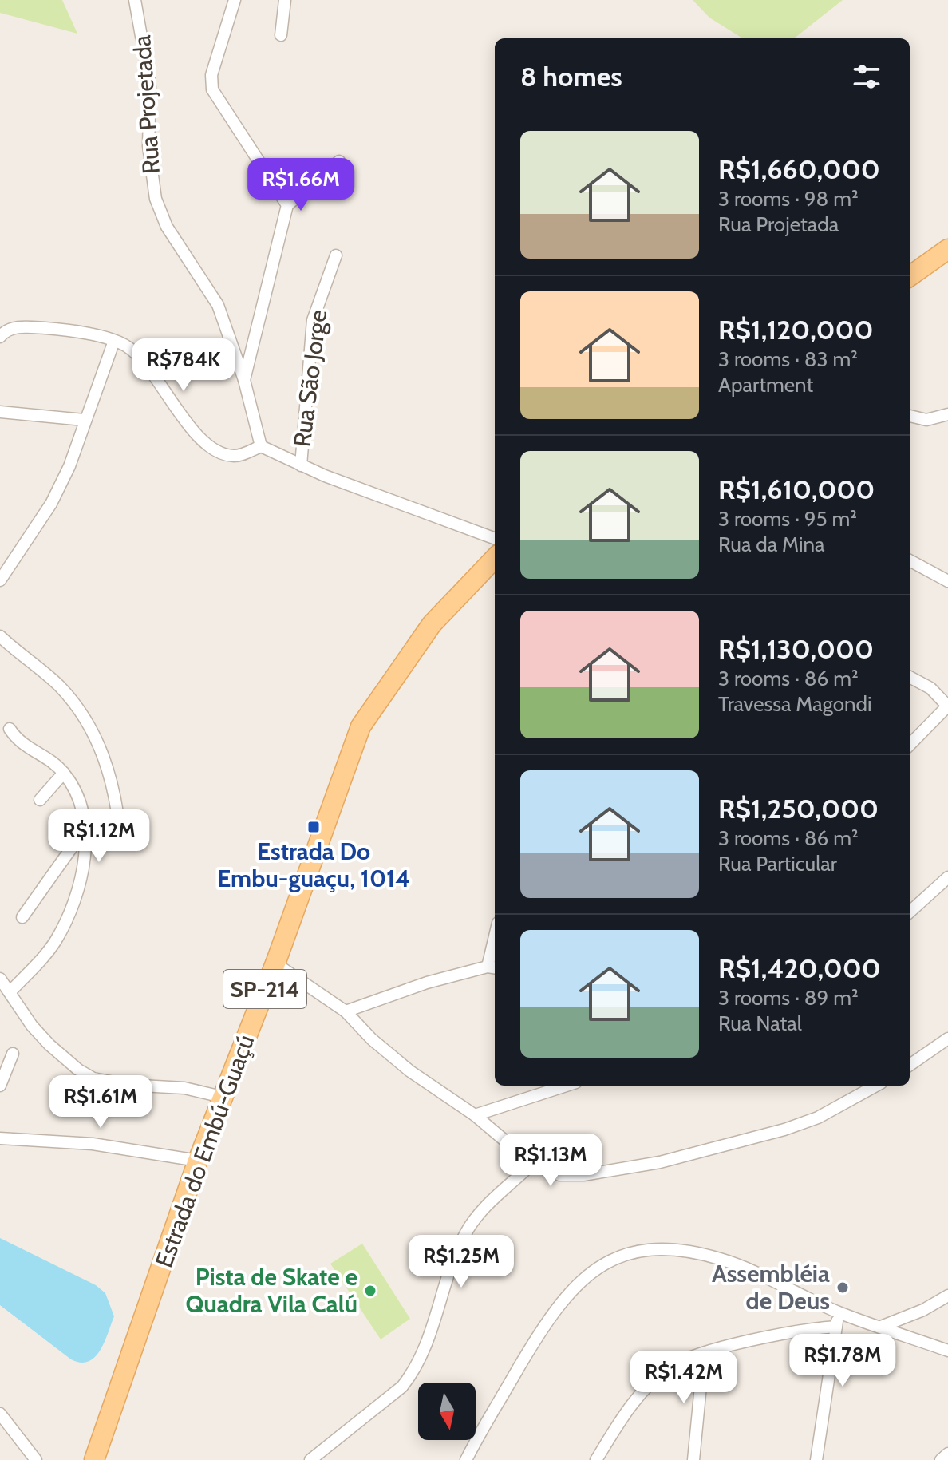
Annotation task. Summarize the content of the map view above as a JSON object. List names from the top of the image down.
{
  "streets": {
    "main road": ["SP-214", "Estrada do Embú-Guaçú"],
    "street": ["Rua Projetada", "Rua São Jorge"]
  },
  "places": {
    "transit": ["Estrada Do Embu-guaçu, 1014"],
    "other": ["Assembléia de Deus", "Pista de Skate e Quadra Vila Calú"]
  },
  "north": "bottom",
  "page": {
    "heading": "8 homes",
    "list": [
      {
        "name": "R$1,660,000",
        "note": "3 rooms · 98 m² · Rua Projetada"
      },
      {
        "name": "R$1,120,000",
        "note": "3 rooms · 83 m² · Apartment"
      },
      {
        "name": "R$1,610,000",
        "note": "3 rooms · 95 m² · Rua da Mina"
      },
      {
        "name": "R$1,130,000",
        "note": "3 rooms · 86 m² · Travessa Magondi"
      },
      {
        "name": "R$1,250,000",
        "note": "3 rooms · 86 m² · Rua Particular"
      },
      {
        "name": "R$1,420,000",
        "note": "3 rooms · 89 m² · Rua Natal"
      }
    ],
    "price": [
      "R$1.66M",
      "R$784K",
      "R$1.12M",
      "R$1.61M",
      "R$1.13M",
      "R$1.25M",
      "R$1.78M",
      "R$1.42M"
    ]
  }
}
